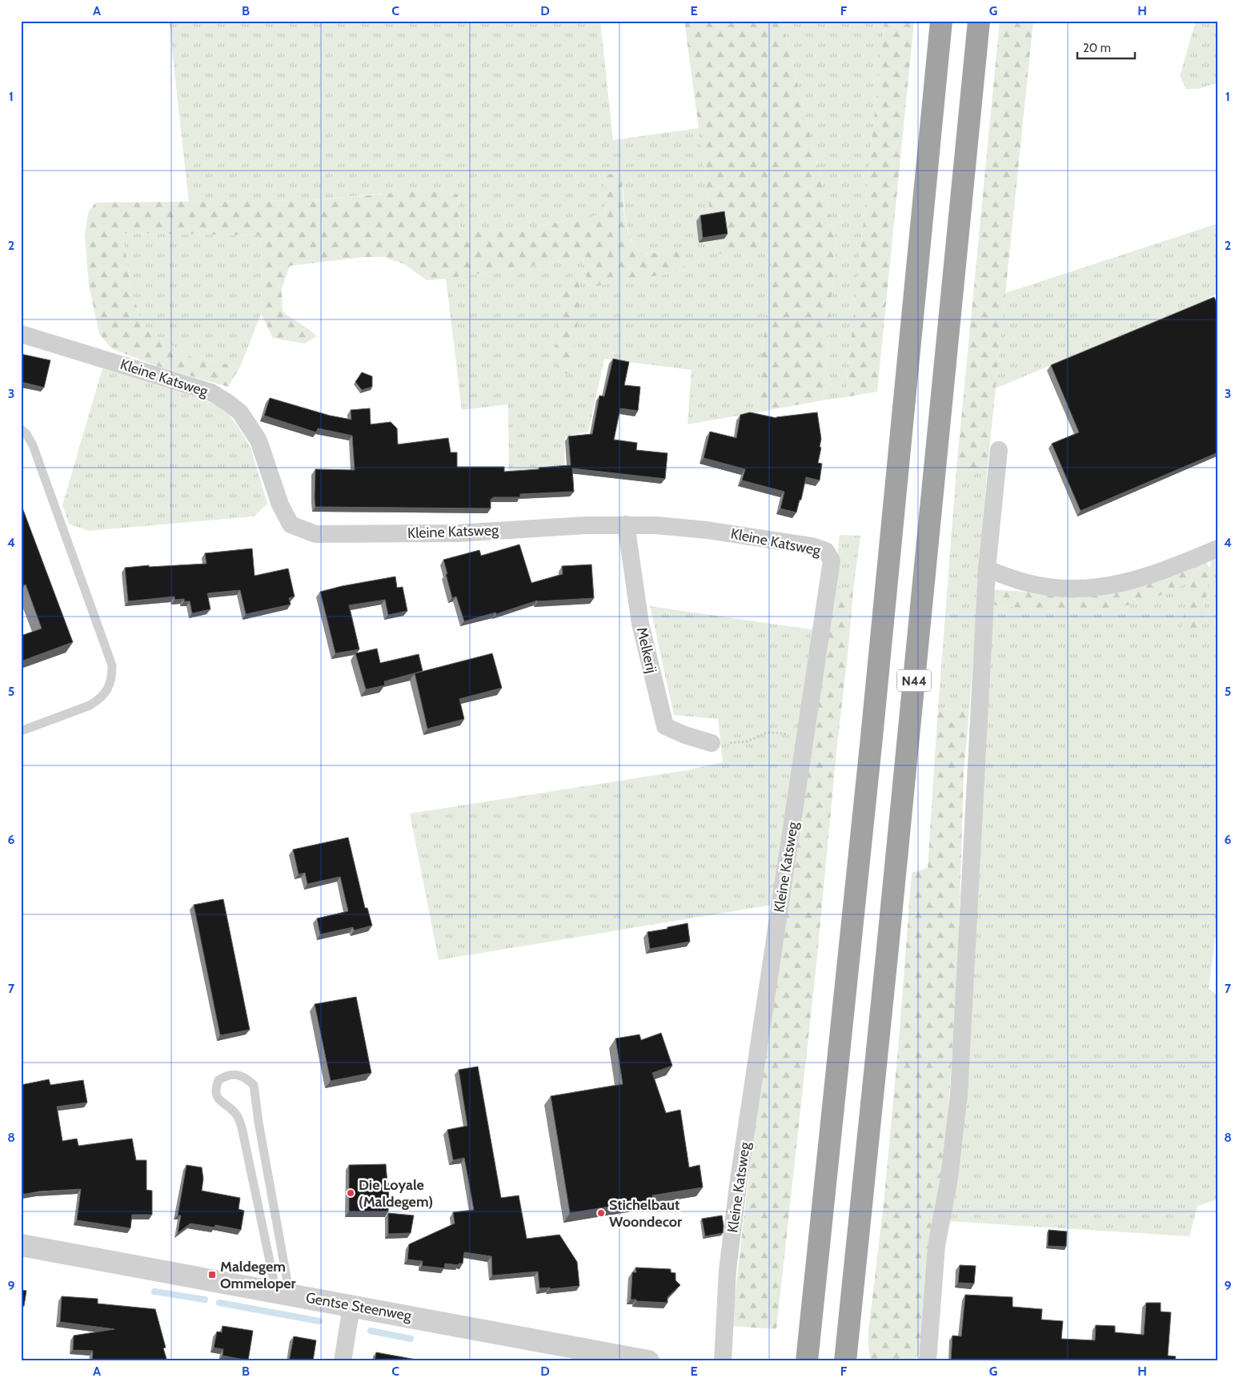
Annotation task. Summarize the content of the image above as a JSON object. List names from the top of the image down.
{
  "streets": {
    "highway": ["N44"],
    "street": ["Kleine Katsweg", "Melkerij", "Gentse Steenweg"]
  },
  "crossings": [
    ["Kleine Katsweg", "Melkerij"]
  ],
  "places": {
    "other": ["Die Loyale (Maldegem)", "Stichelbaut Woondecor"],
    "transit": ["Maldegem Ommeloper"]
  },
  "scale_bar": "20 m",
  "grid": {
    "columns": [
      "A",
      "B",
      "C",
      "D",
      "E",
      "F",
      "G",
      "H"
    ],
    "rows": [
      "1",
      "2",
      "3",
      "4",
      "5",
      "6",
      "7",
      "8",
      "9"
    ]
  }
}
